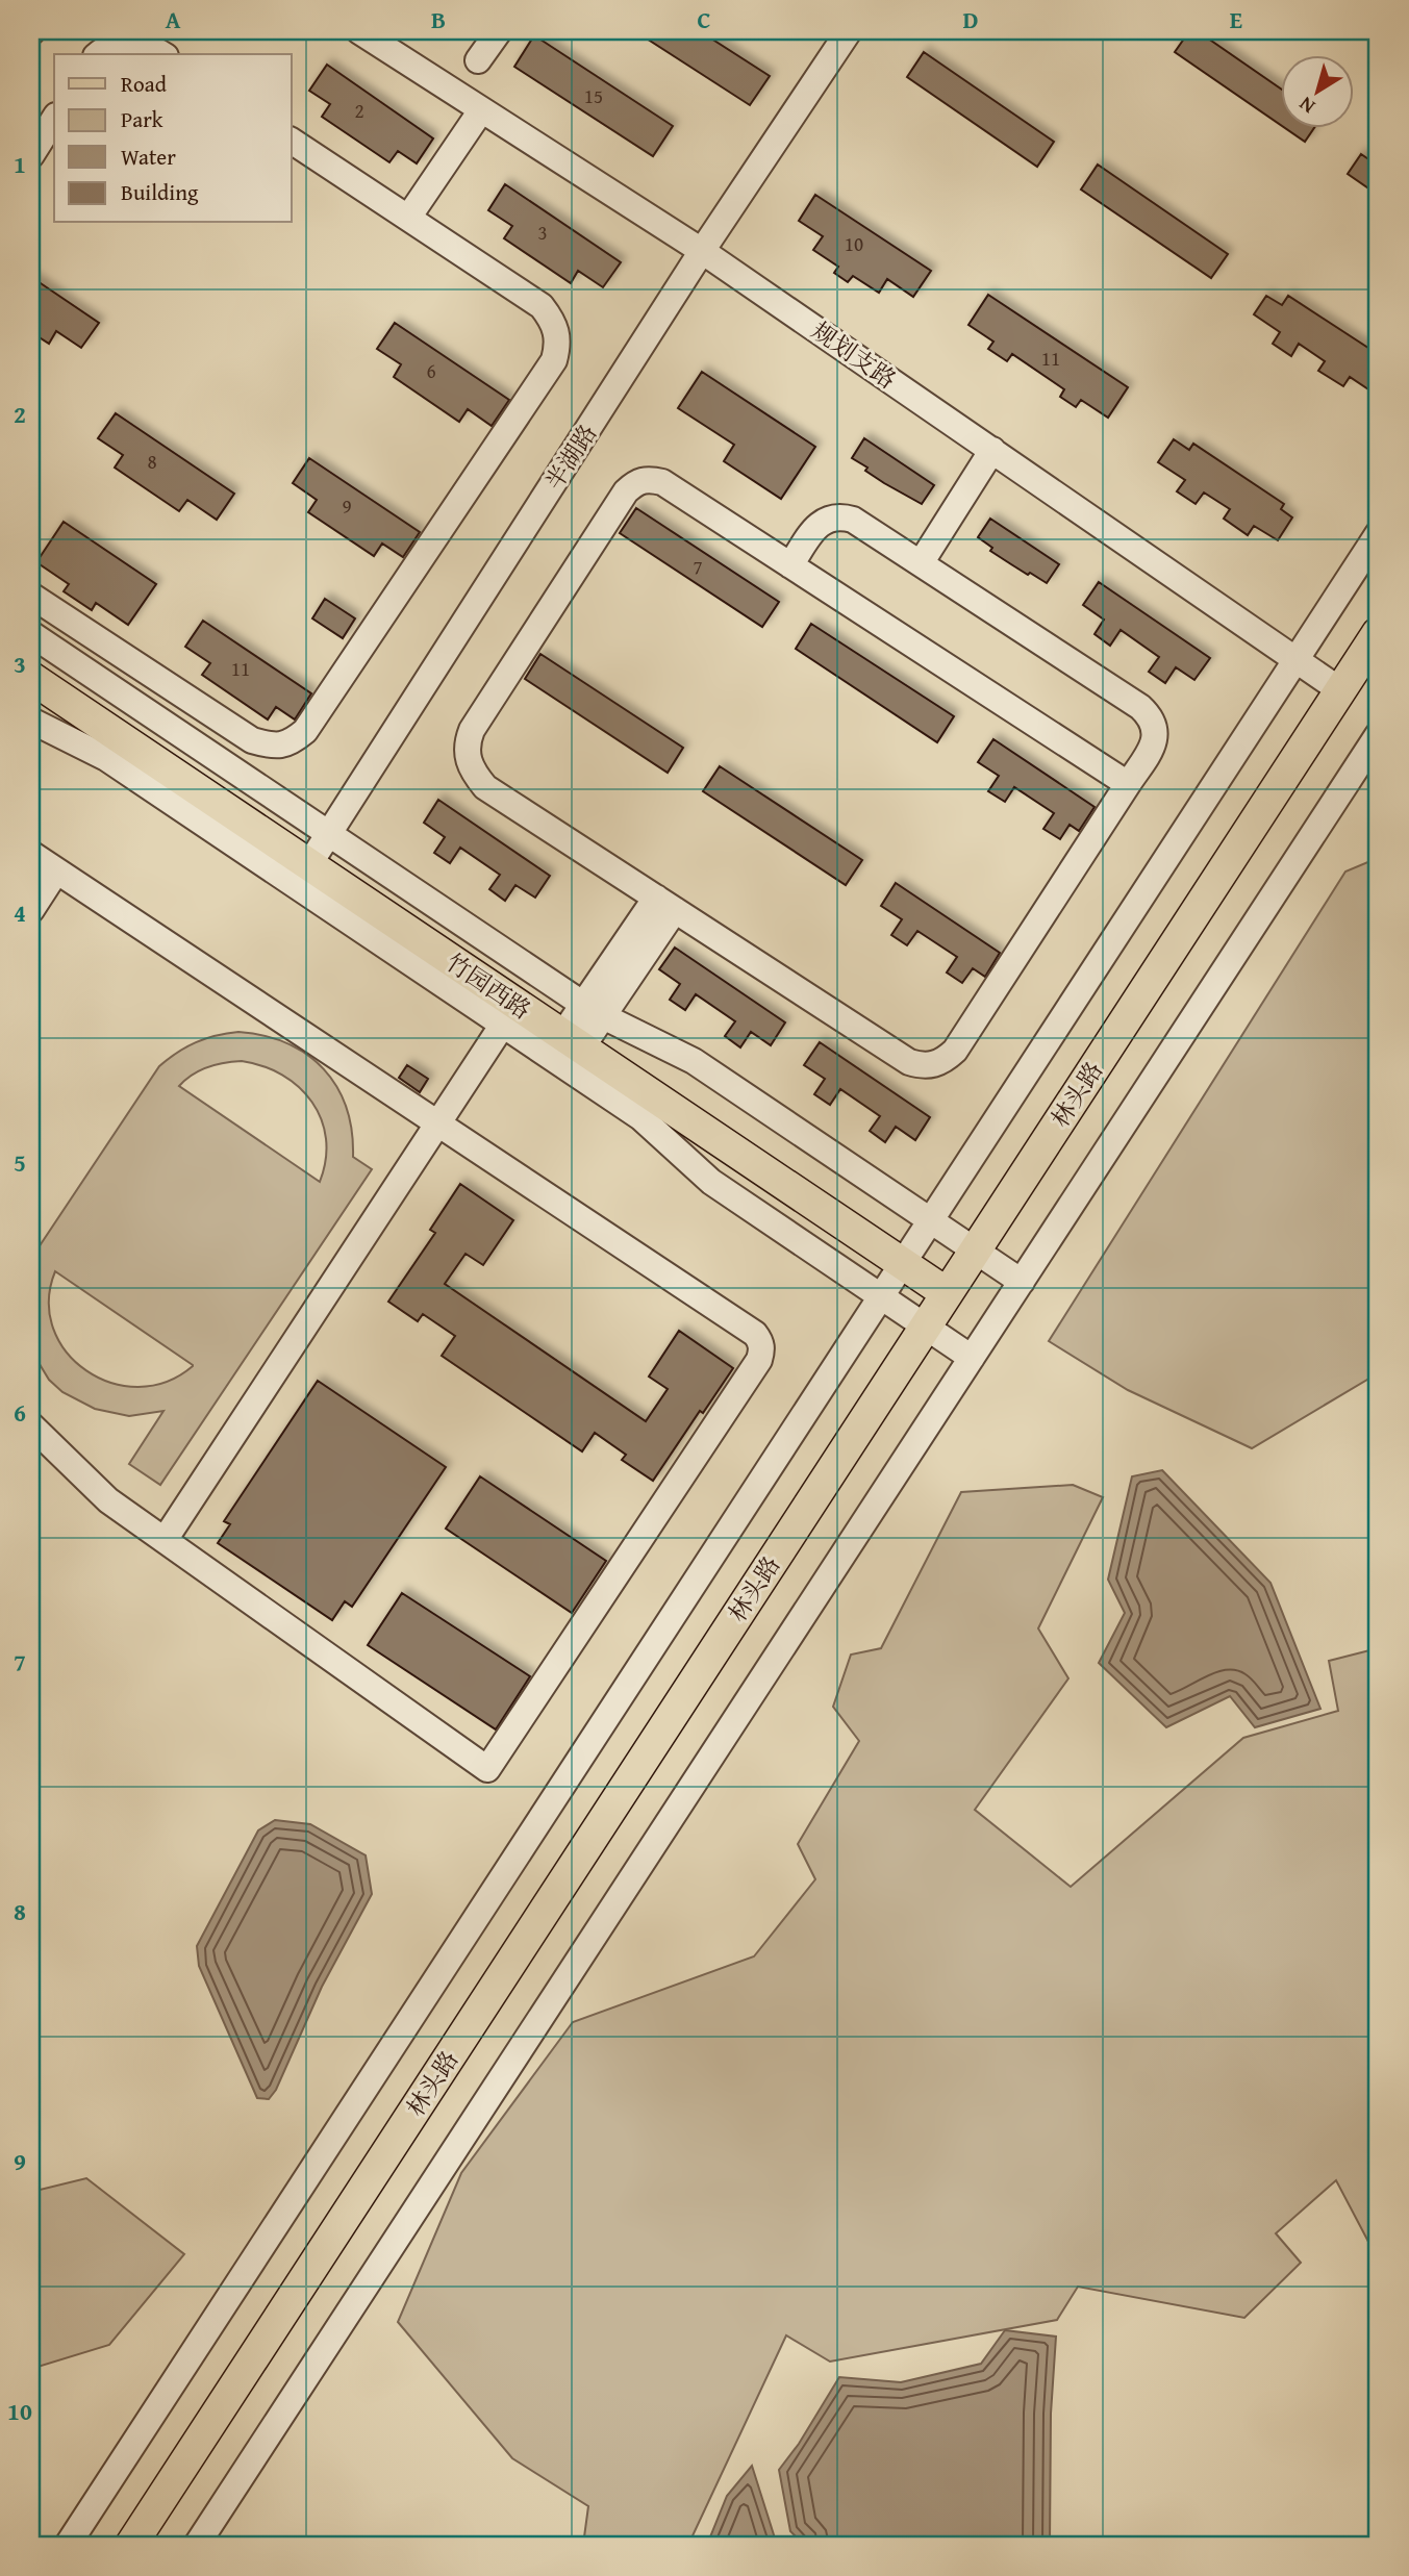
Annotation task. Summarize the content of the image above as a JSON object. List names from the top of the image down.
{
  "streets": {
    "main road": ["竹园西路", "林头路"],
    "street": ["规划支路", "半湖路"]
  },
  "crossings": [
    ["规划支路", "半湖路"],
    ["规划支路", "林头路"],
    ["半湖路", "竹园西路"],
    ["竹园西路", "林头路"]
  ],
  "house_numbers": [
    "15",
    "2",
    "3",
    "10",
    "11",
    "6",
    "8",
    "9",
    "7",
    "11"
  ],
  "legend": [
    "Road",
    "Park",
    "Water",
    "Building"
  ],
  "north": "bottom left",
  "grid": {
    "columns": [
      "A",
      "B",
      "C",
      "D",
      "E"
    ],
    "rows": [
      "1",
      "2",
      "3",
      "4",
      "5",
      "6",
      "7",
      "8",
      "9",
      "10"
    ]
  }
}
